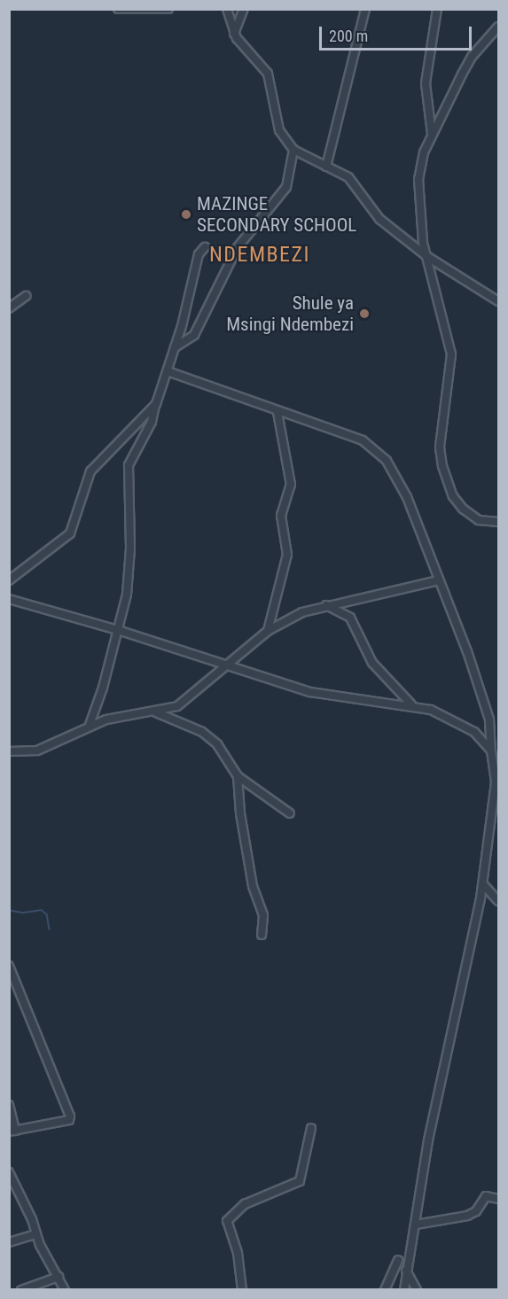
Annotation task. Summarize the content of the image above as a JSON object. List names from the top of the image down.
{
  "districts": ["NDEMBEZI"],
  "places": ["MAZINGE SECONDARY SCHOOL", "Shule ya Msingi Ndembezi"],
  "scale_bar": "200 m"
}
